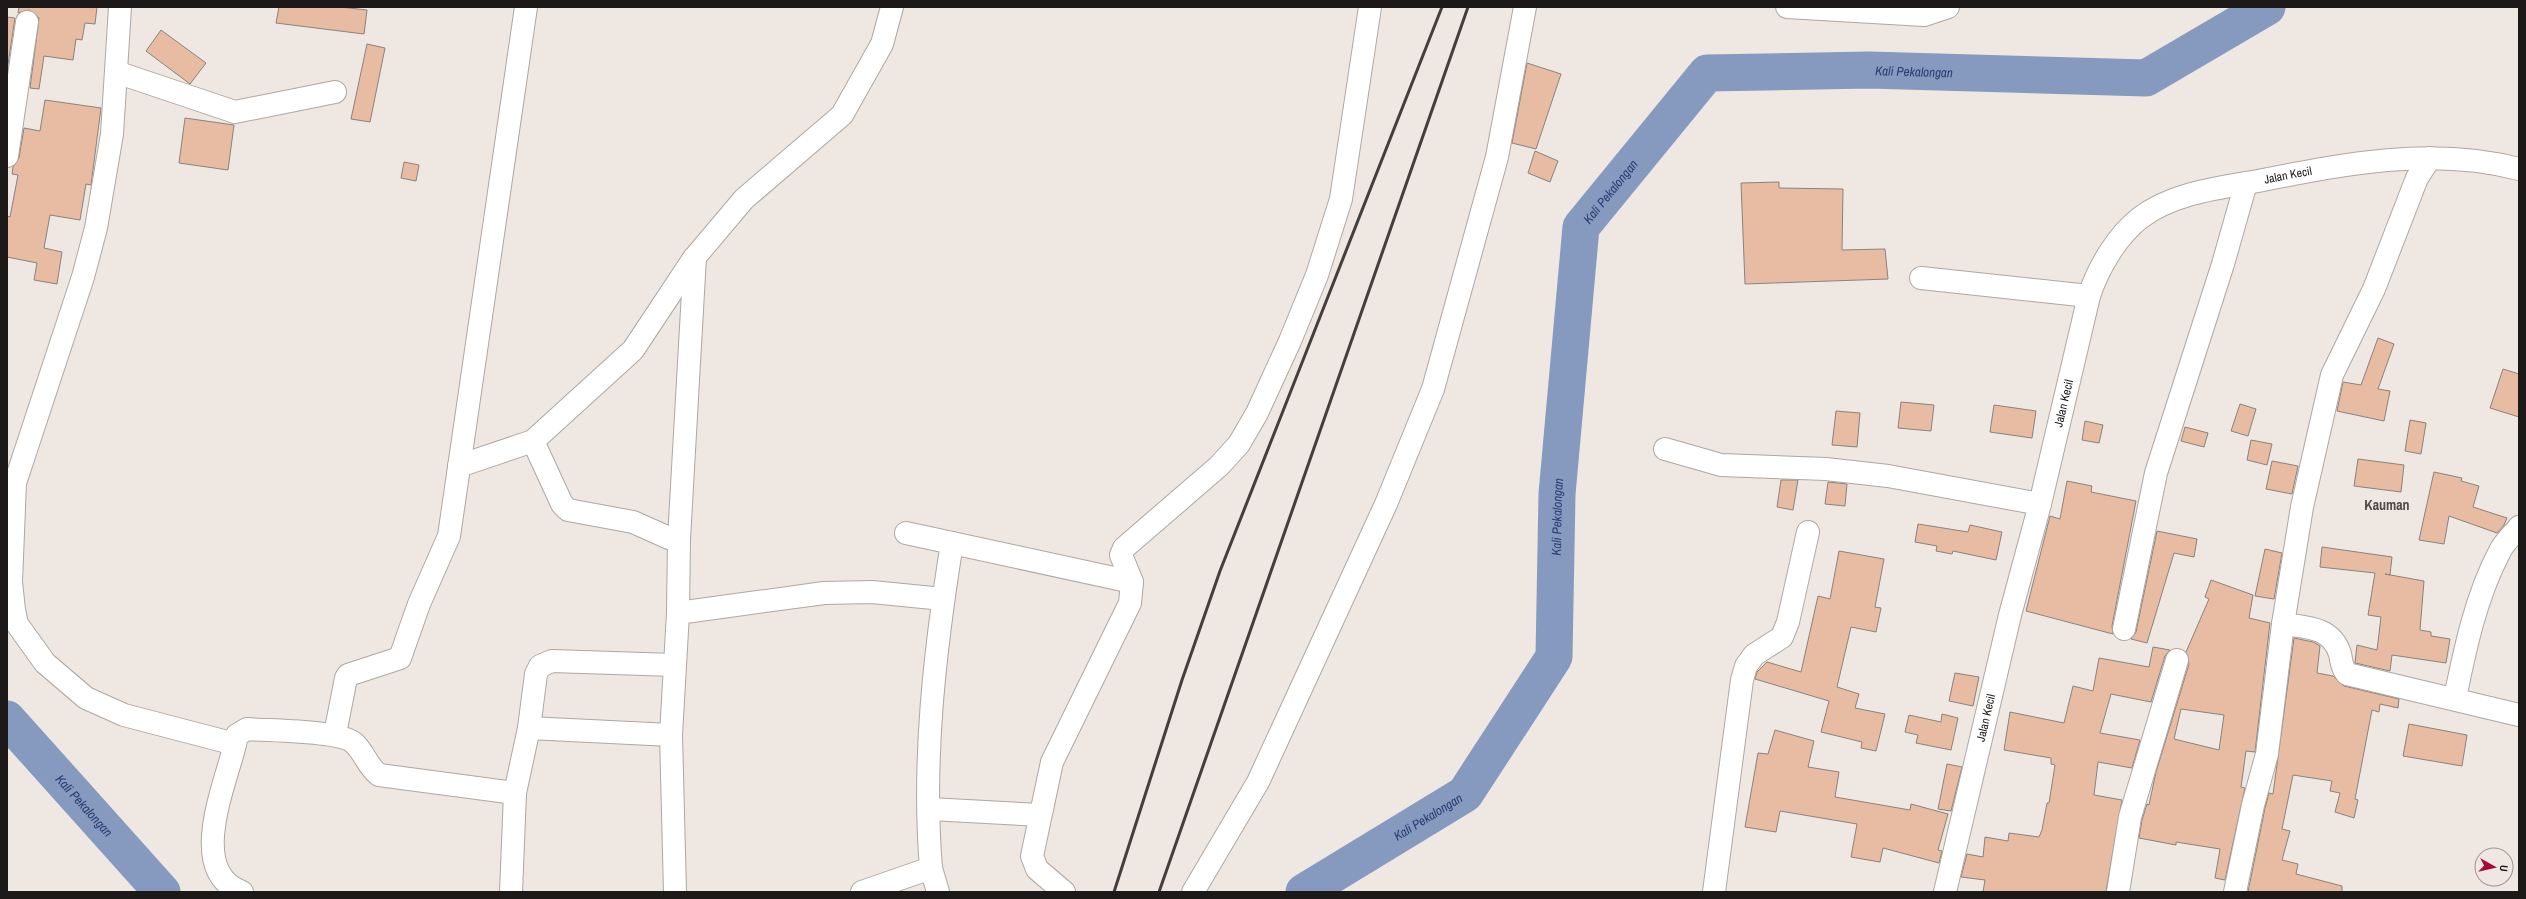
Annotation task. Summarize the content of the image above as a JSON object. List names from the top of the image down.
{
  "streets": {
    "street": ["Jalan Kecil"]
  },
  "districts": ["Kauman"],
  "water": ["Kali Pekalongan"],
  "north": "right"
}
